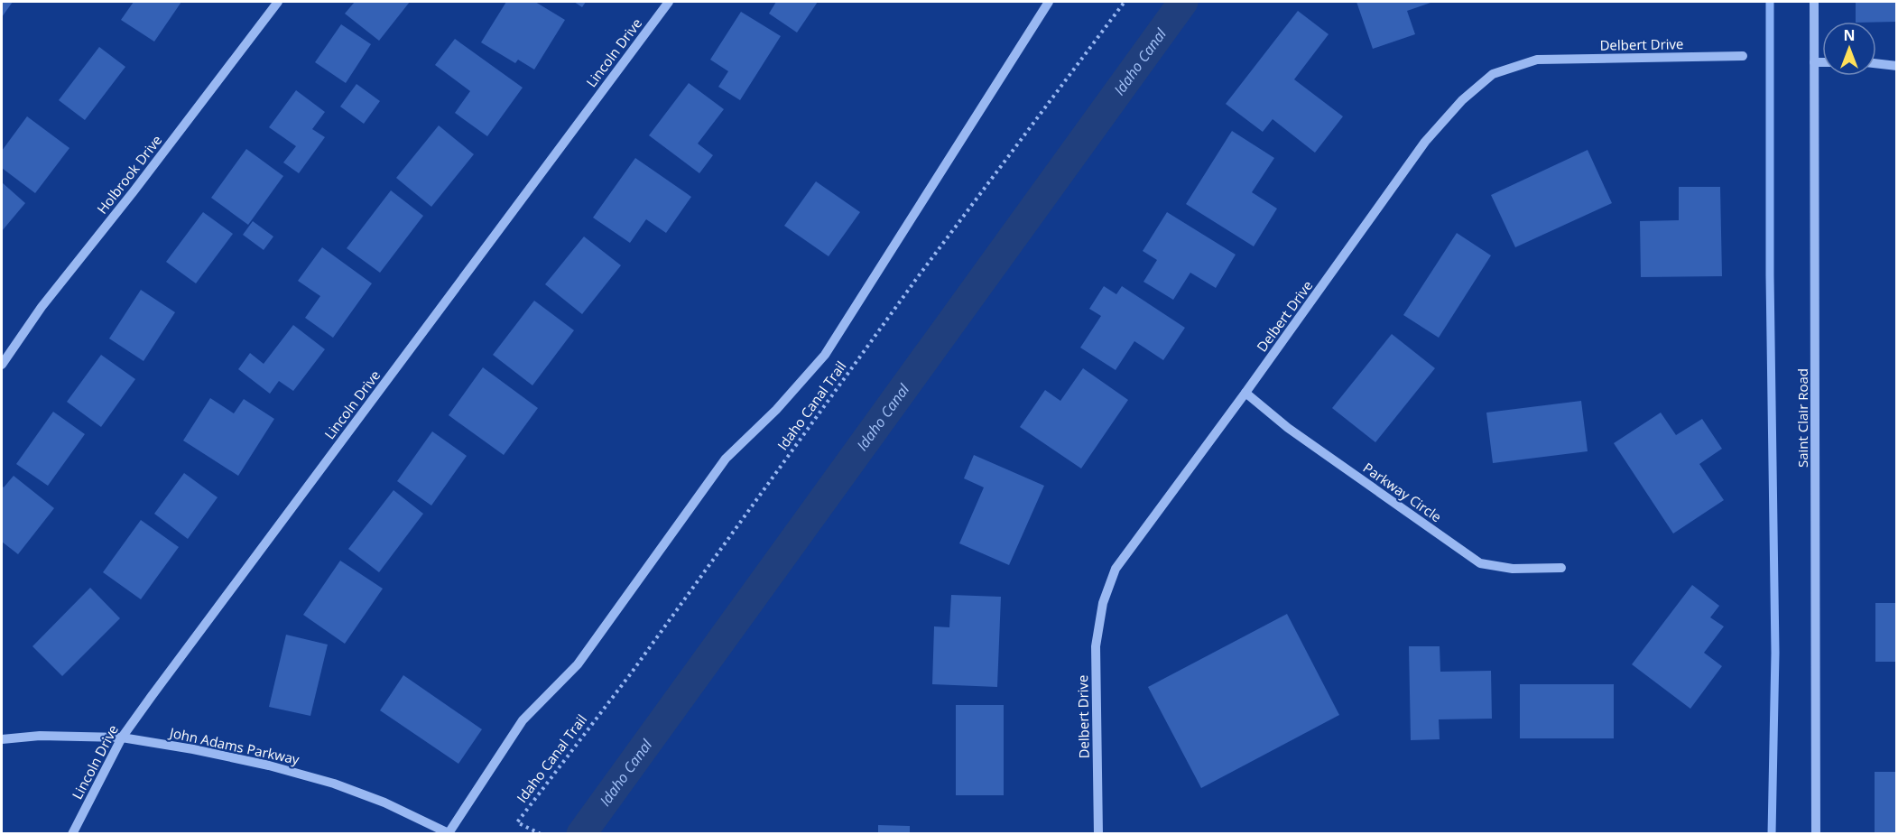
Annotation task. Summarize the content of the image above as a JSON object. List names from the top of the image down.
{
  "streets": {
    "street": [
      "Delbert Drive",
      "Lincoln Drive",
      "Holbrook Drive",
      "Saint Clair Road",
      "Parkway Circle",
      "John Adams Parkway"
    ],
    "path": ["Idaho Canal Trail"]
  },
  "crossings": [
    ["Delbert Drive", "Parkway Circle"],
    ["Lincoln Drive", "John Adams Parkway"]
  ],
  "water": ["Idaho Canal"],
  "north": "top"
}
